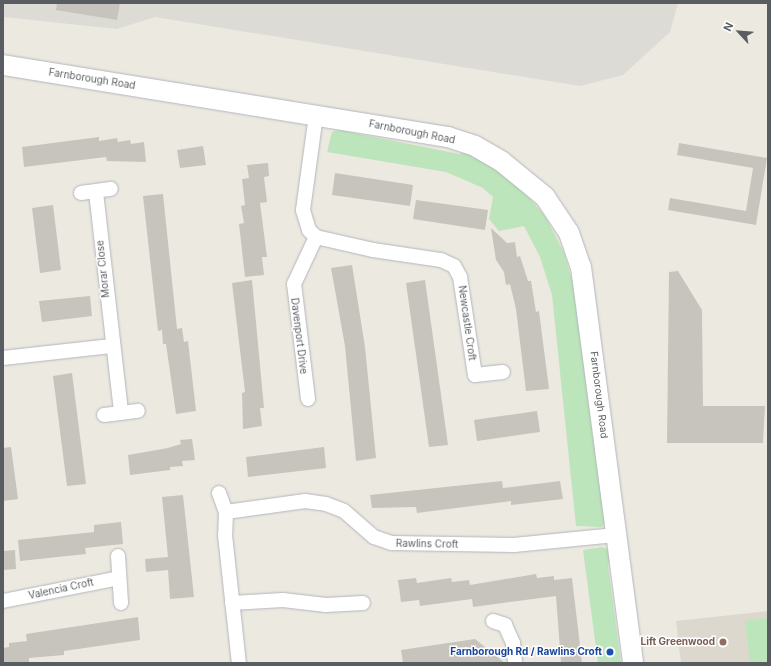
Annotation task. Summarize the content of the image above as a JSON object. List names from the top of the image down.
{
  "streets": {
    "street": [
      "Farnborough Road",
      "Morar Close",
      "Newcastle Croft",
      "Davenport Drive",
      "Rawlins Croft",
      "Valencia Croft"
    ]
  },
  "crossings": [
    ["Farnborough Road", "Rawlins Croft"],
    ["Newcastle Croft", "Davenport Drive"]
  ],
  "places": ["Lift Greenwood", "Farnborough Rd / Rawlins Croft"],
  "north": "top left"
}
